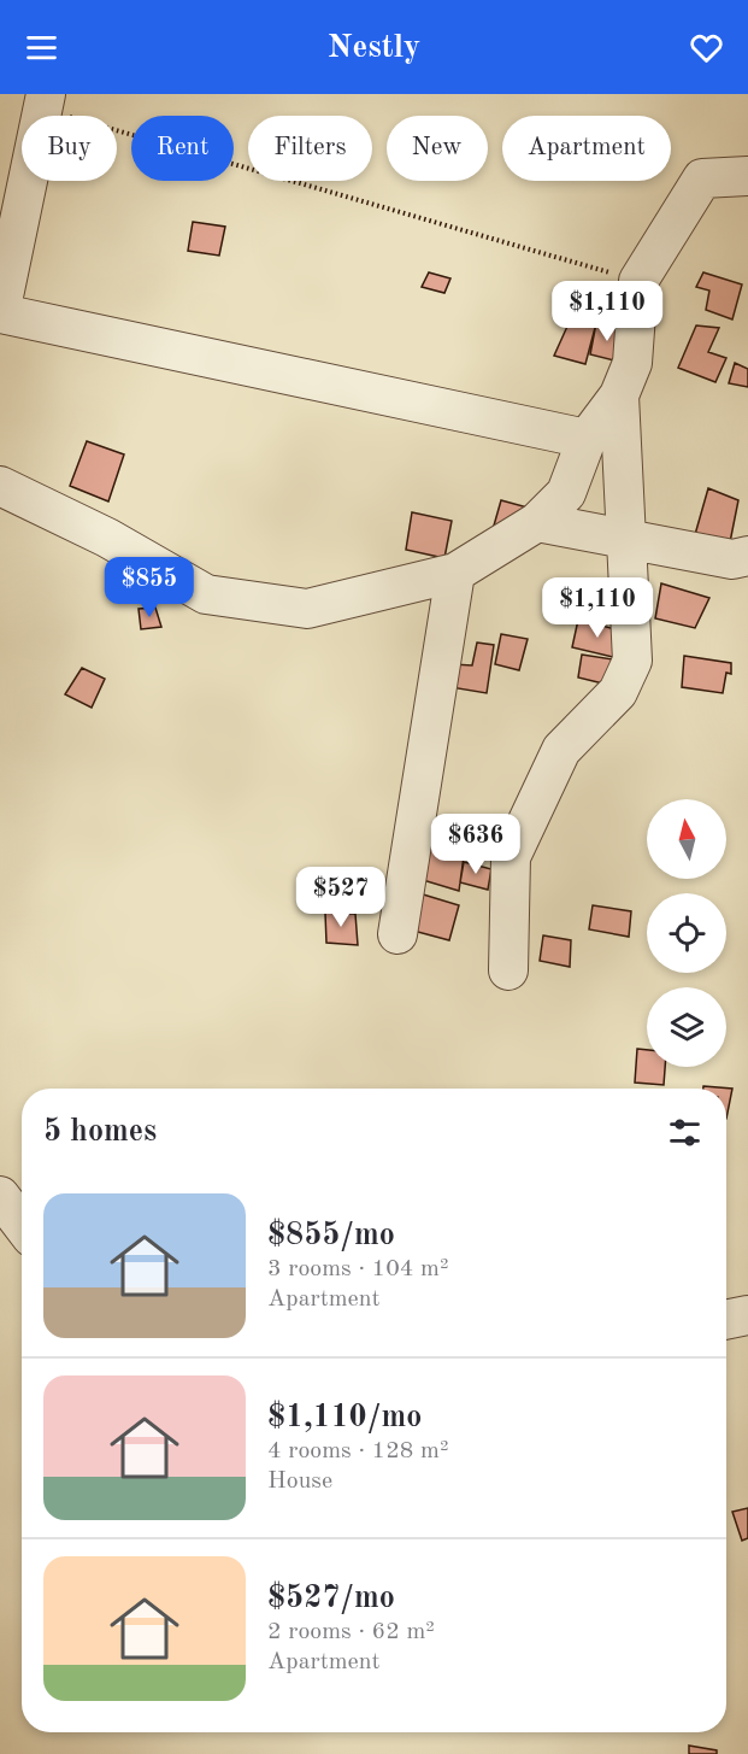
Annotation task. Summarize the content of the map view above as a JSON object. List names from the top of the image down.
{
  "north": "top",
  "page": {
    "header": "Nestly",
    "chip": [
      "Buy",
      "Rent",
      "Filters",
      "New",
      "Apartment"
    ],
    "price": [
      "$1,110",
      "$855",
      "$1,110",
      "$636",
      "$527"
    ],
    "heading": "5 homes",
    "list": [
      {
        "name": "$855/mo",
        "note": "3 rooms · 104 m² · Apartment"
      },
      {
        "name": "$1,110/mo",
        "note": "4 rooms · 128 m² · House"
      },
      {
        "name": "$527/mo",
        "note": "2 rooms · 62 m² · Apartment"
      }
    ]
  }
}
